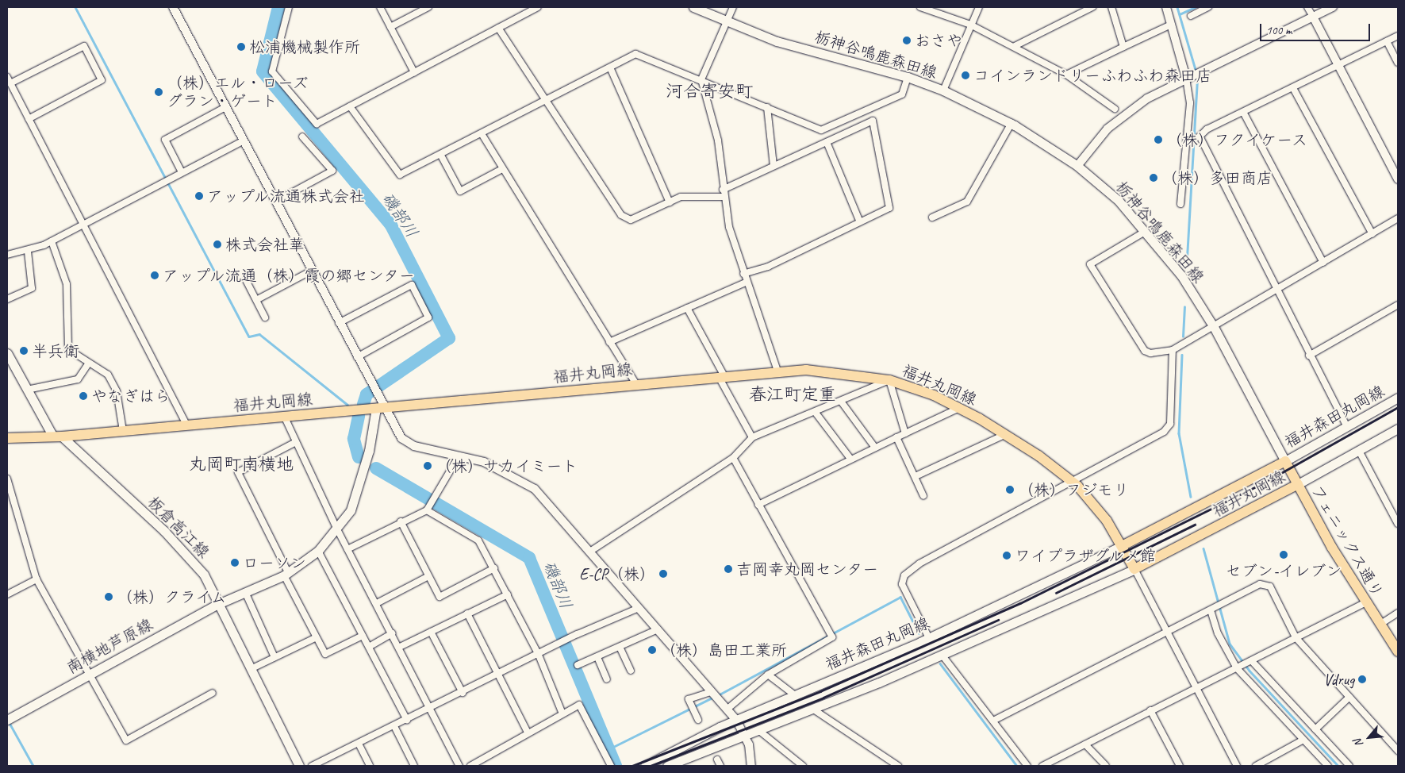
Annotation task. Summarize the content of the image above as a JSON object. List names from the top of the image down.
{
  "streets": {
    "main road": [
      "栃神谷鳴鹿森田線",
      "福井丸岡線",
      "福井森田丸岡線",
      "板倉高江線",
      "フェニックス通り",
      "南横地芦原線"
    ]
  },
  "crossings": [
    ["栃神谷鳴鹿森田線", "福井丸岡線"],
    ["栃神谷鳴鹿森田線", "福井森田丸岡線"],
    ["福井丸岡線", "福井森田丸岡線"],
    ["福井丸岡線", "板倉高江線"],
    ["福井丸岡線", "フェニックス通り"],
    ["福井丸岡線", "南横地芦原線"],
    ["板倉高江線", "南横地芦原線"]
  ],
  "districts": ["河合寄安町", "春江町定重", "丸岡町南横地"],
  "water": ["磯部川"],
  "places": [
    "おさや",
    "松浦機械製作所",
    "コインランドリーふわふわ森田店",
    "（株）エル・ローズ グラン・ゲート",
    "（株）フクイケース",
    "（株）多田商店",
    "アップル流通株式会社",
    "株式会社華",
    "アップル流通（株）霞の郷センター",
    "半兵衛",
    "やなぎはら",
    "（株）サカイミート",
    "（株）フジモリ",
    "セブン-イレブン",
    "ワイプラザグルメ館",
    "ローソン",
    "吉岡幸丸岡センター",
    "E-CP（株）",
    "（株）クライム",
    "（株）島田工業所",
    "Vdrug"
  ],
  "scale_bar": "100 m",
  "north": "bottom left"
}
